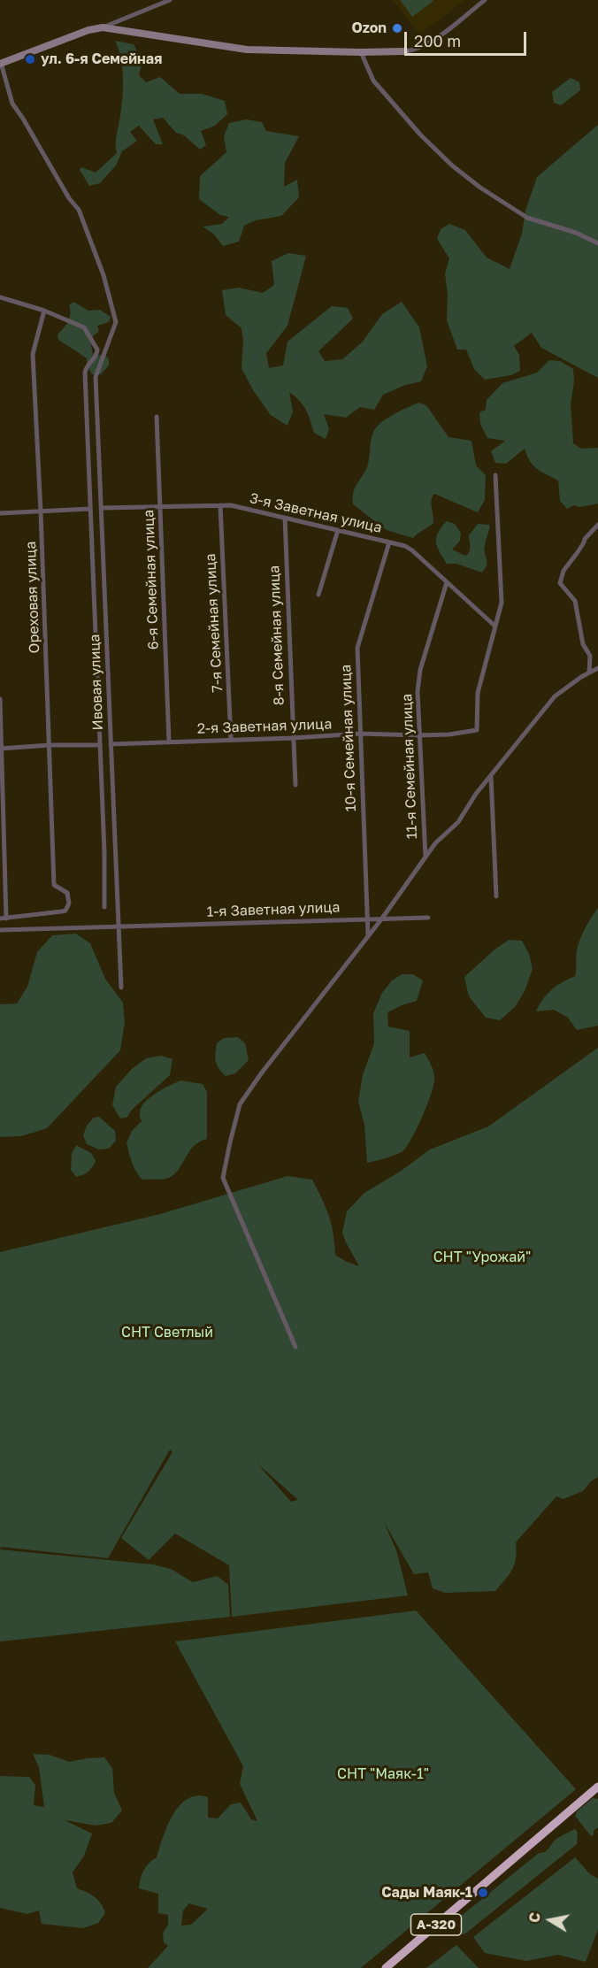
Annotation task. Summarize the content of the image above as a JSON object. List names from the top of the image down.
{
  "streets": {
    "highway": ["А-320"],
    "street": [
      "3-я Заветная улица",
      "6-я Семейная улица",
      "Ореховая улица",
      "7-я Семейная улица",
      "8-я Семейная улица",
      "Ивовая улица",
      "2-я Заветная улица",
      "10-я Семейная улица",
      "11-я Семейная улица",
      "1-я Заветная улица"
    ]
  },
  "crossings": [
    ["3-я Заветная улица", "6-я Семейная улица"],
    ["3-я Заветная улица", "7-я Семейная улица"],
    ["3-я Заветная улица", "8-я Семейная улица"],
    ["3-я Заветная улица", "Ивовая улица"],
    ["3-я Заветная улица", "2-я Заветная улица"],
    ["3-я Заветная улица", "10-я Семейная улица"],
    ["3-я Заветная улица", "11-я Семейная улица"],
    ["6-я Семейная улица", "2-я Заветная улица"],
    ["Ореховая улица", "Ивовая улица"],
    ["7-я Семейная улица", "2-я Заветная улица"],
    ["8-я Семейная улица", "2-я Заветная улица"],
    ["Ивовая улица", "2-я Заветная улица"],
    ["Ивовая улица", "1-я Заветная улица"],
    ["2-я Заветная улица", "10-я Семейная улица"],
    ["2-я Заветная улица", "11-я Семейная улица"],
    ["10-я Семейная улица", "1-я Заветная улица"]
  ],
  "parks": ["СНТ \"Урожай\"", "СНТ Светлый", "СНТ \"Маяк-1\""],
  "places": ["Ozon", "ул. 6-я Семейная", "Сады Маяк-1"],
  "scale_bar": "200 m",
  "north": "left"
}
